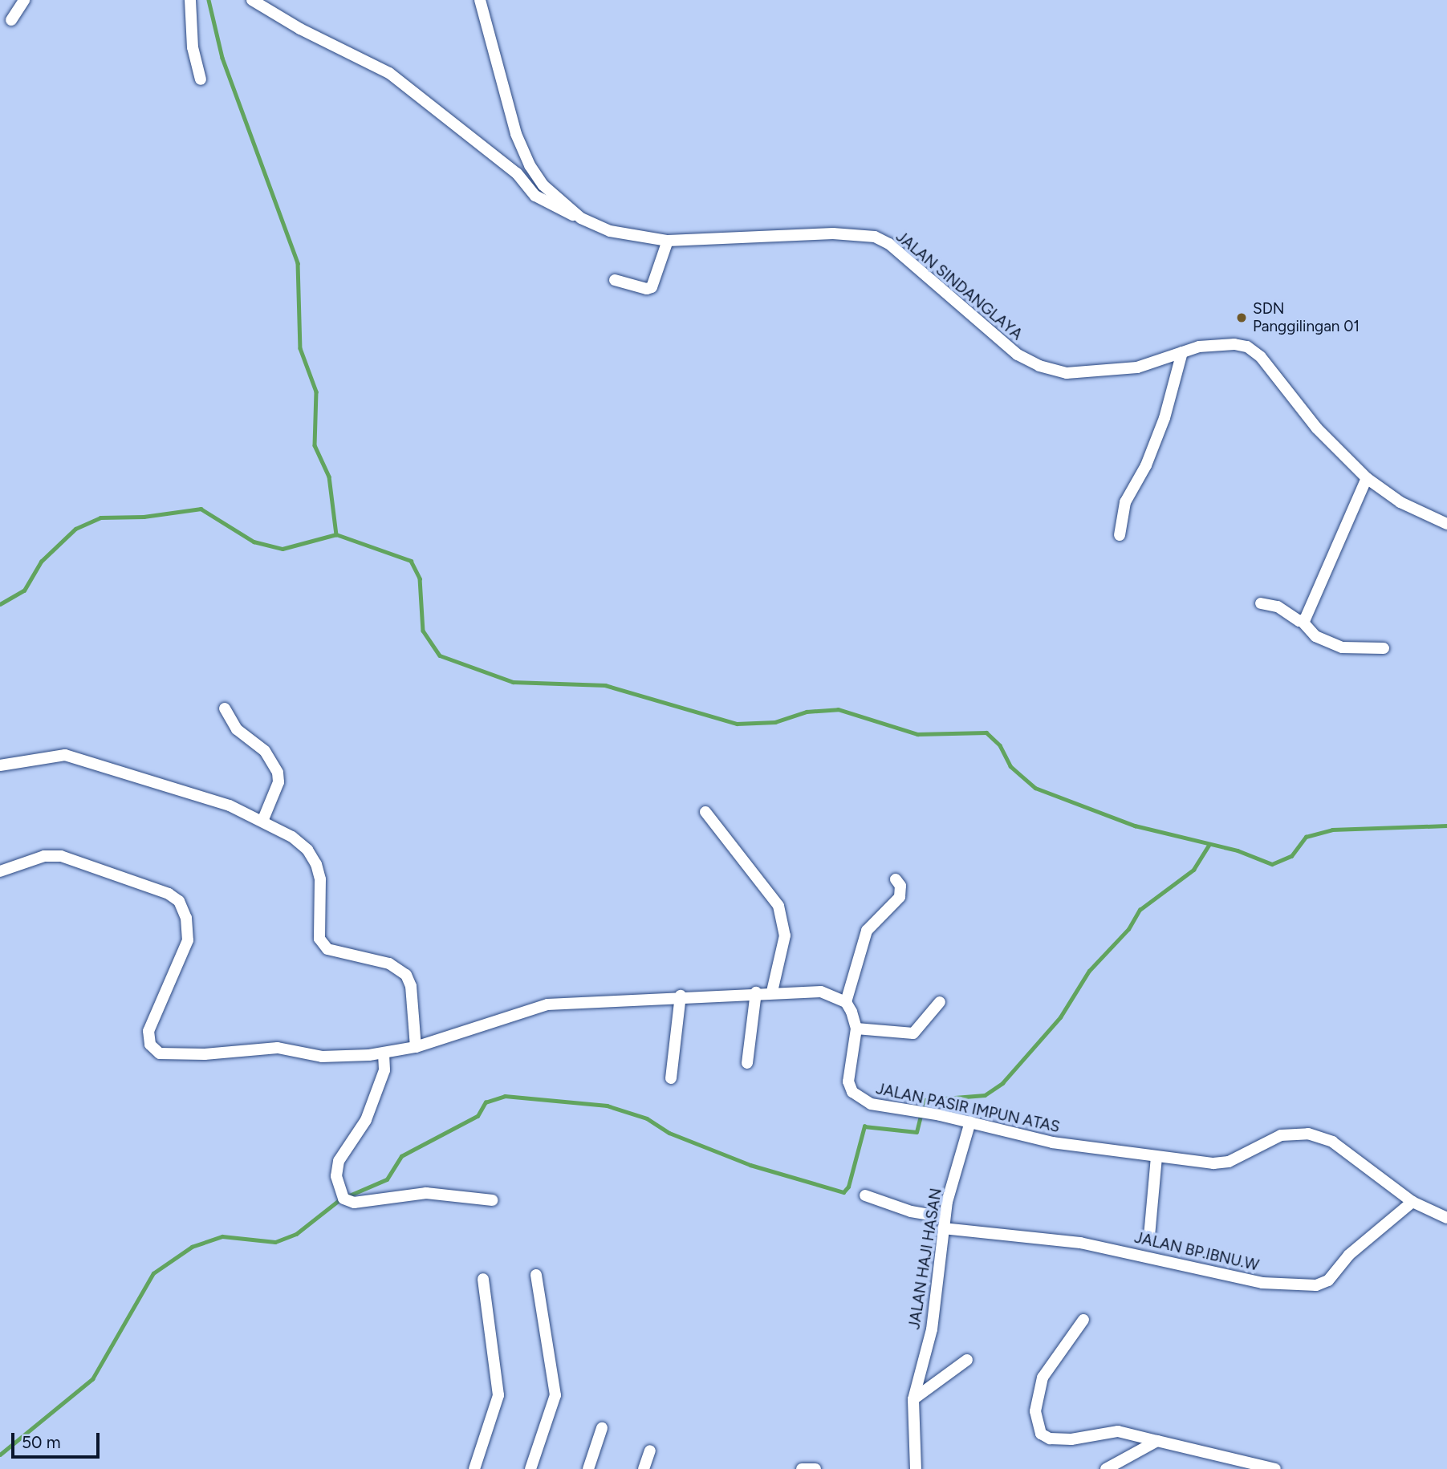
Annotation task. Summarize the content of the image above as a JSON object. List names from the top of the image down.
{
  "streets": {
    "street": [
      "JALAN SINDANGLAYA",
      "JALAN PASIR IMPUN ATAS",
      "JALAN BP.IBNU.W",
      "JALAN HAJI HASAN"
    ]
  },
  "crossings": [
    ["JALAN PASIR IMPUN ATAS", "JALAN BP.IBNU.W"],
    ["JALAN PASIR IMPUN ATAS", "JALAN HAJI HASAN"],
    ["JALAN BP.IBNU.W", "JALAN HAJI HASAN"]
  ],
  "places": ["SDN Panggilingan 01"],
  "scale_bar": "50 m"
}
